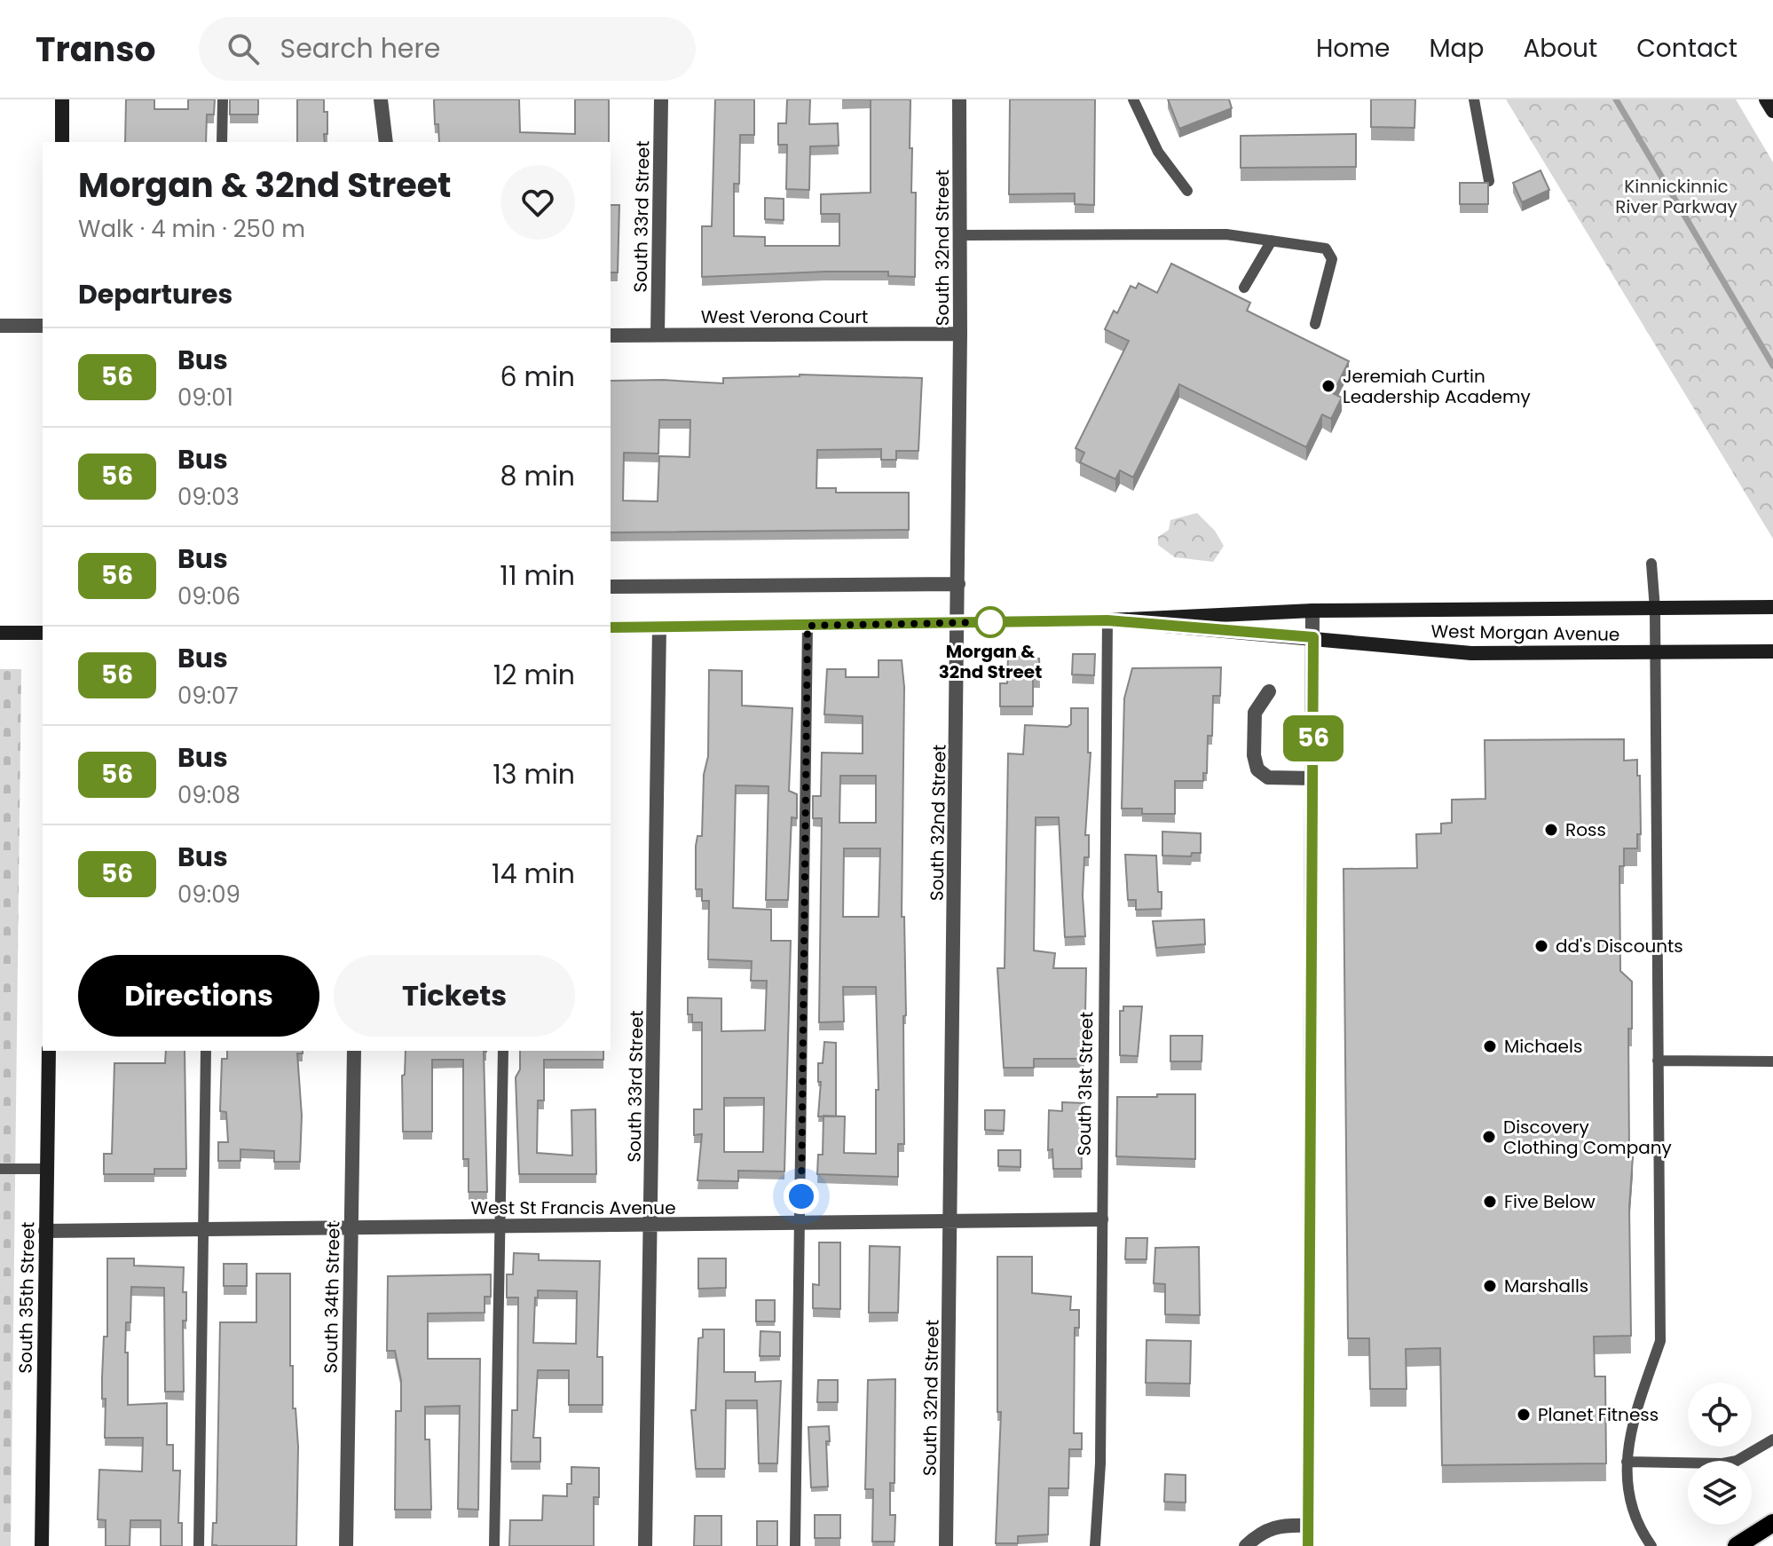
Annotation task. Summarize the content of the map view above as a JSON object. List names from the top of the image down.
{
  "streets": {
    "street": [
      "South 33rd Street",
      "South 32nd Street",
      "West Verona Court",
      "West Morgan Avenue",
      "West St Francis Avenue",
      "South 35th Street",
      "South 34th Street"
    ],
    "lane": ["South 31st Street"]
  },
  "crossings": [
    ["South 33rd Street", "West Verona Court"],
    ["South 33rd Street", "West Morgan Avenue"],
    ["South 33rd Street", "West St Francis Avenue"],
    ["South 32nd Street", "West Verona Court"],
    ["South 32nd Street", "West Morgan Avenue"],
    ["South 32nd Street", "West St Francis Avenue"],
    ["West Morgan Avenue", "South 31st Street"],
    ["South 31st Street", "West St Francis Avenue"],
    ["West St Francis Avenue", "South 35th Street"],
    ["West St Francis Avenue", "South 34th Street"]
  ],
  "parks": ["Kinnickinnic River Parkway"],
  "places": [
    "Jeremiah Curtin Leadership Academy",
    "Morgan & 32nd Street",
    "Ross",
    "dd's Discounts",
    "Michaels",
    "Discovery Clothing Company",
    "Five Below",
    "Marshalls",
    "Planet Fitness"
  ],
  "lines": ["bus line 56"],
  "page": {
    "header": "Transo",
    "search": "Search here",
    "nav": [
      "Home",
      "Map",
      "About",
      "Contact"
    ],
    "on_map": "56",
    "heading": [
      ["Morgan & 32nd Street", "Walk · 4 min · 250 m"],
      "Departures"
    ],
    "list": [
      {
        "mark": "56",
        "name": "Bus",
        "note": "09:01",
        "value": "6 min"
      },
      {
        "mark": "56",
        "name": "Bus",
        "note": "09:03",
        "value": "8 min"
      },
      {
        "mark": "56",
        "name": "Bus",
        "note": "09:06",
        "value": "11 min"
      },
      {
        "mark": "56",
        "name": "Bus",
        "note": "09:07",
        "value": "12 min"
      },
      {
        "mark": "56",
        "name": "Bus",
        "note": "09:08",
        "value": "13 min"
      },
      {
        "mark": "56",
        "name": "Bus",
        "note": "09:09",
        "value": "14 min"
      }
    ],
    "buttons": ["Directions", "Tickets"]
  }
}
